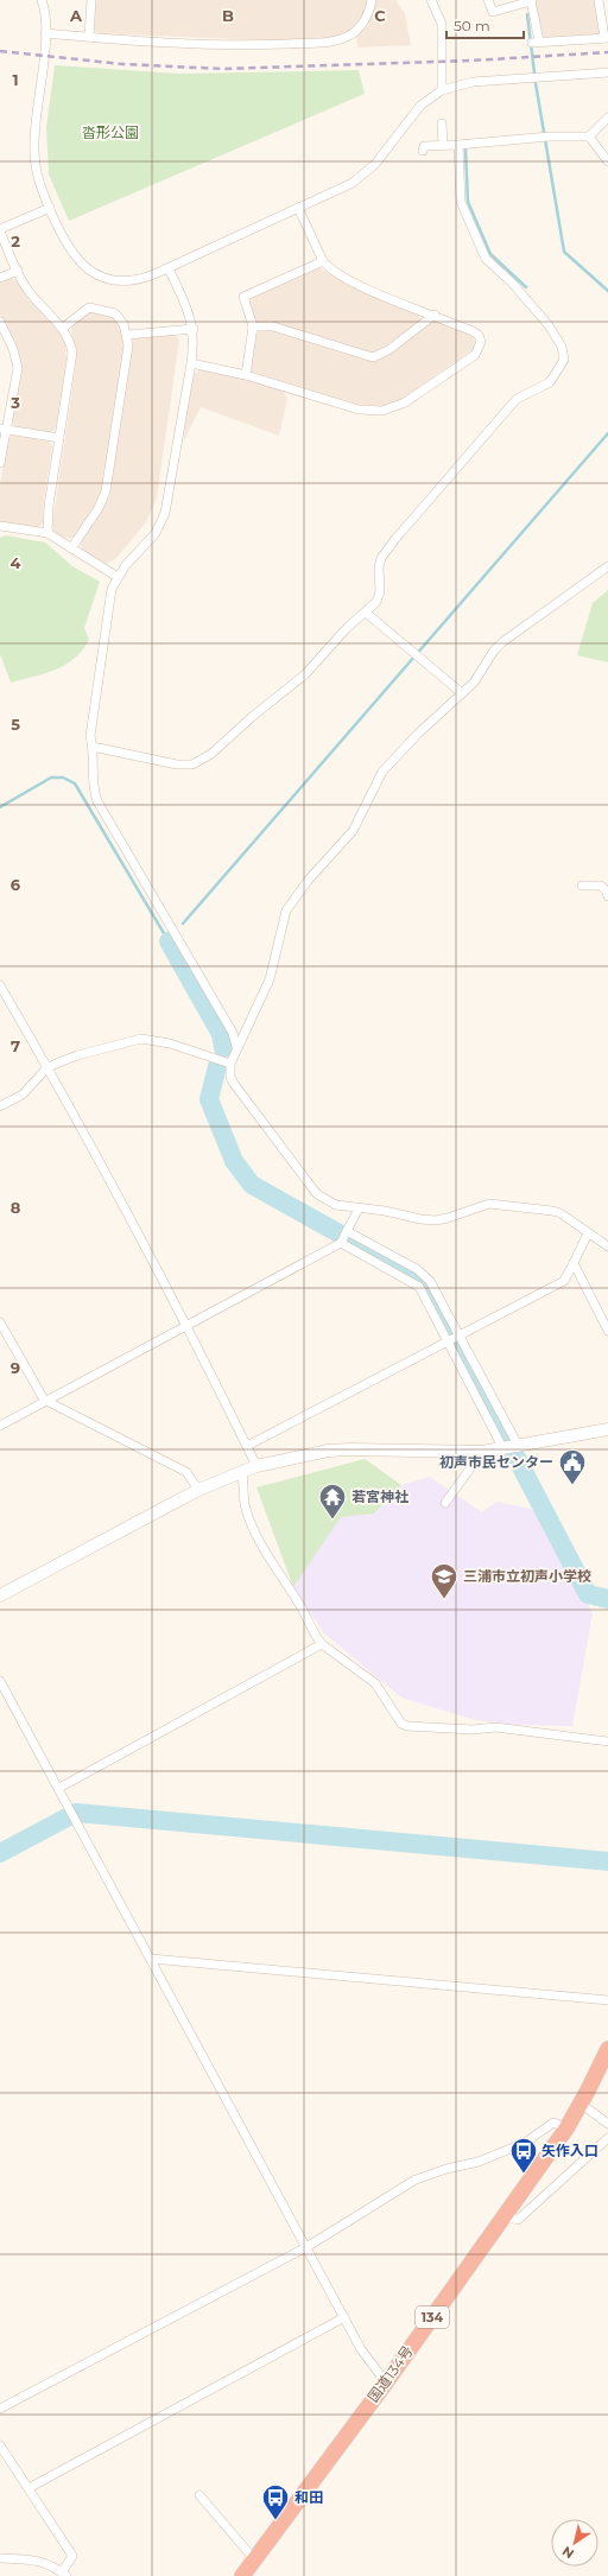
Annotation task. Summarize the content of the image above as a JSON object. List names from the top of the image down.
{
  "streets": {
    "highway": ["134", "国道134号"]
  },
  "parks": ["沓形公園"],
  "places": {
    "public building": ["初声市民センター"],
    "temple": ["若宮神社"],
    "school or university": ["三浦市立初声小学校"],
    "bus stop": ["矢作入口", "和田"]
  },
  "scale_bar": "50 m",
  "north": "bottom left",
  "grid": {
    "columns": ["A", "B", "C"],
    "rows": [
      "1",
      "2",
      "3",
      "4",
      "5",
      "6",
      "7",
      "8",
      "9"
    ]
  }
}
